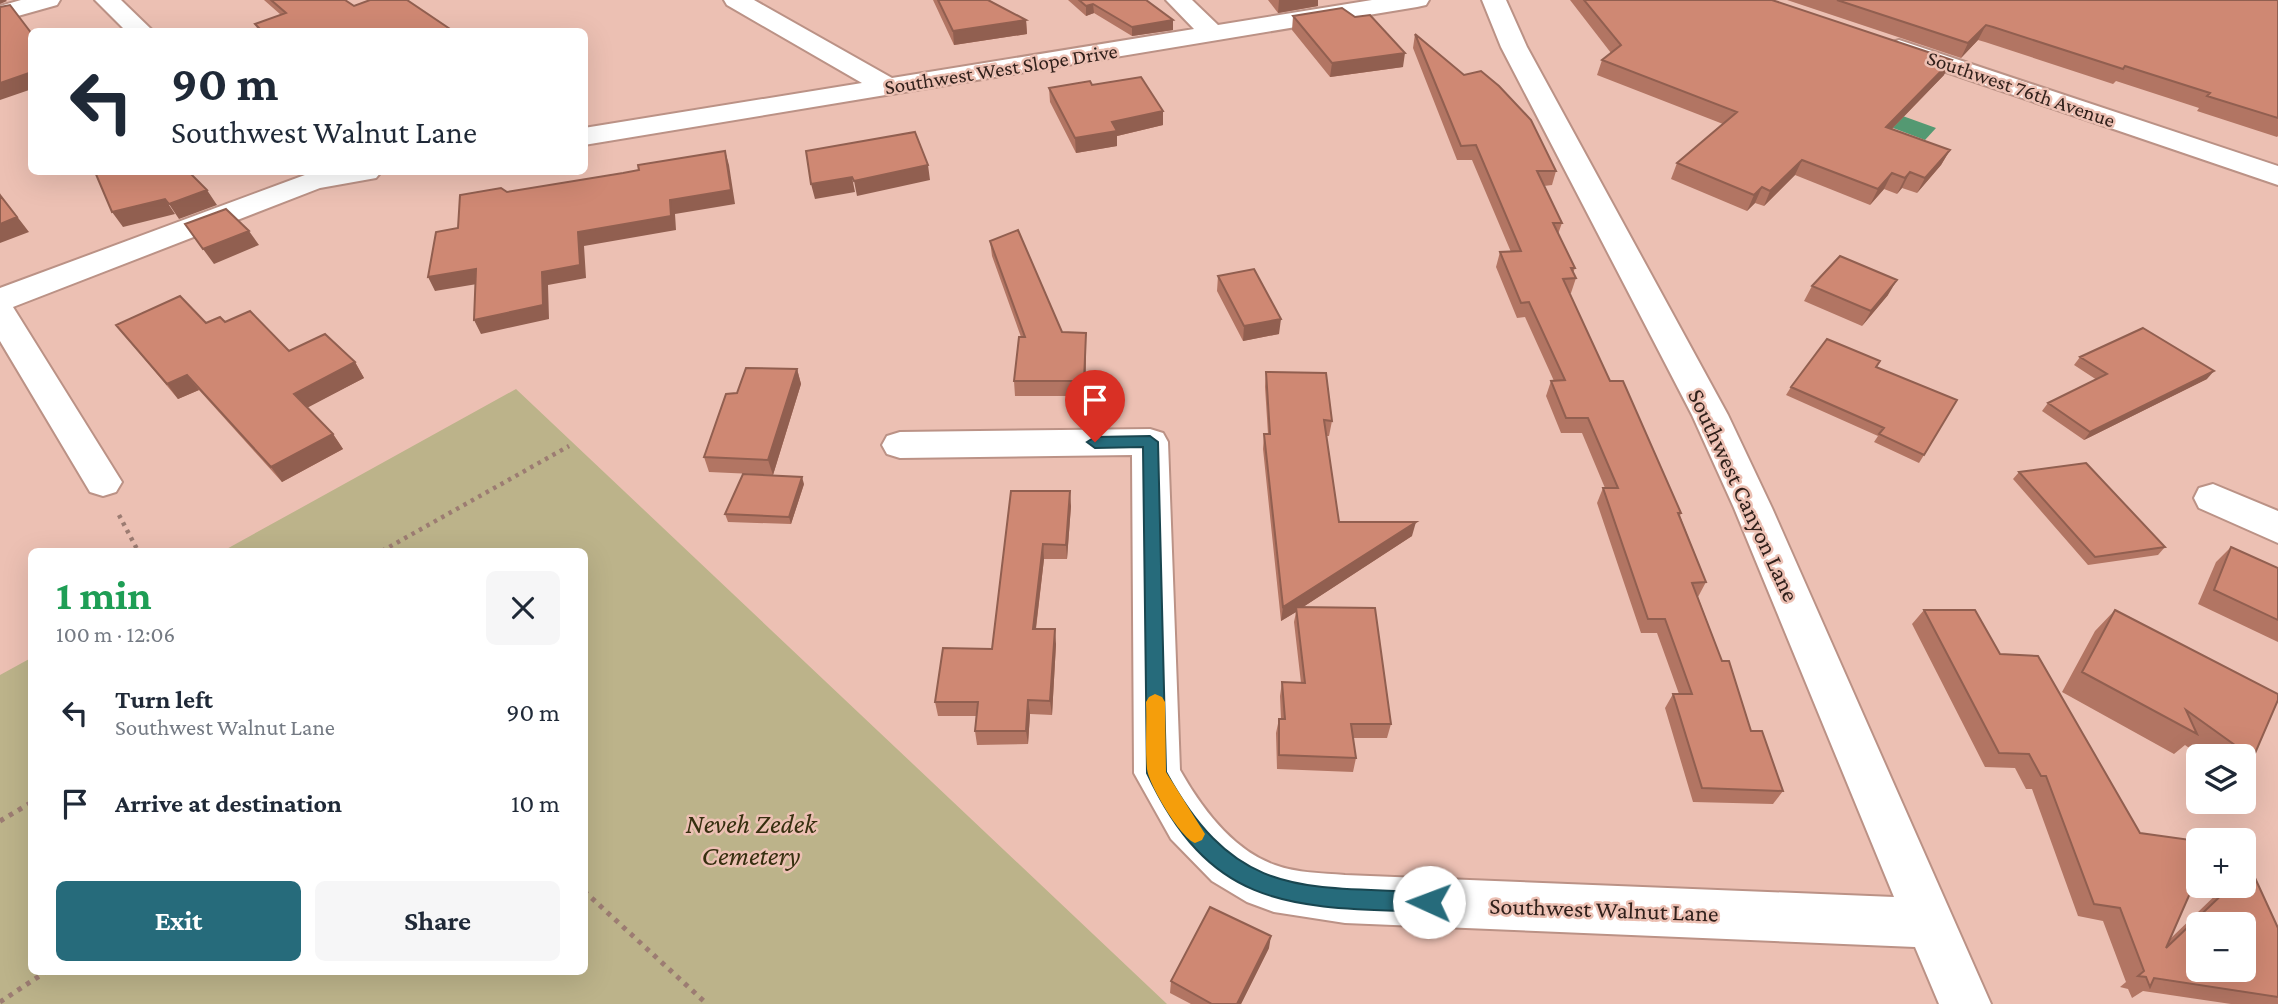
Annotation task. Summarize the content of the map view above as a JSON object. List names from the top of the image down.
{
  "streets": {
    "street": [
      "Southwest West Slope Drive",
      "Southwest 76th Avenue",
      "Southwest Canyon Lane",
      "Southwest Walnut Lane"
    ]
  },
  "crossings": [
    ["Southwest Canyon Lane", "Southwest Walnut Lane"]
  ],
  "parks": ["Neveh Zedek Cemetery"],
  "page": {
    "turn": ["90 m", "Southwest Walnut Lane"],
    "heading": ["1 min", "100 m · 12:06"],
    "list": [
      {
        "name": "Turn left",
        "note": "Southwest Walnut Lane",
        "value": "90 m"
      },
      {
        "name": "Arrive at destination",
        "value": "10 m"
      }
    ],
    "map_buttons": ["+", "−"],
    "buttons": ["Exit", "Share"]
  }
}
